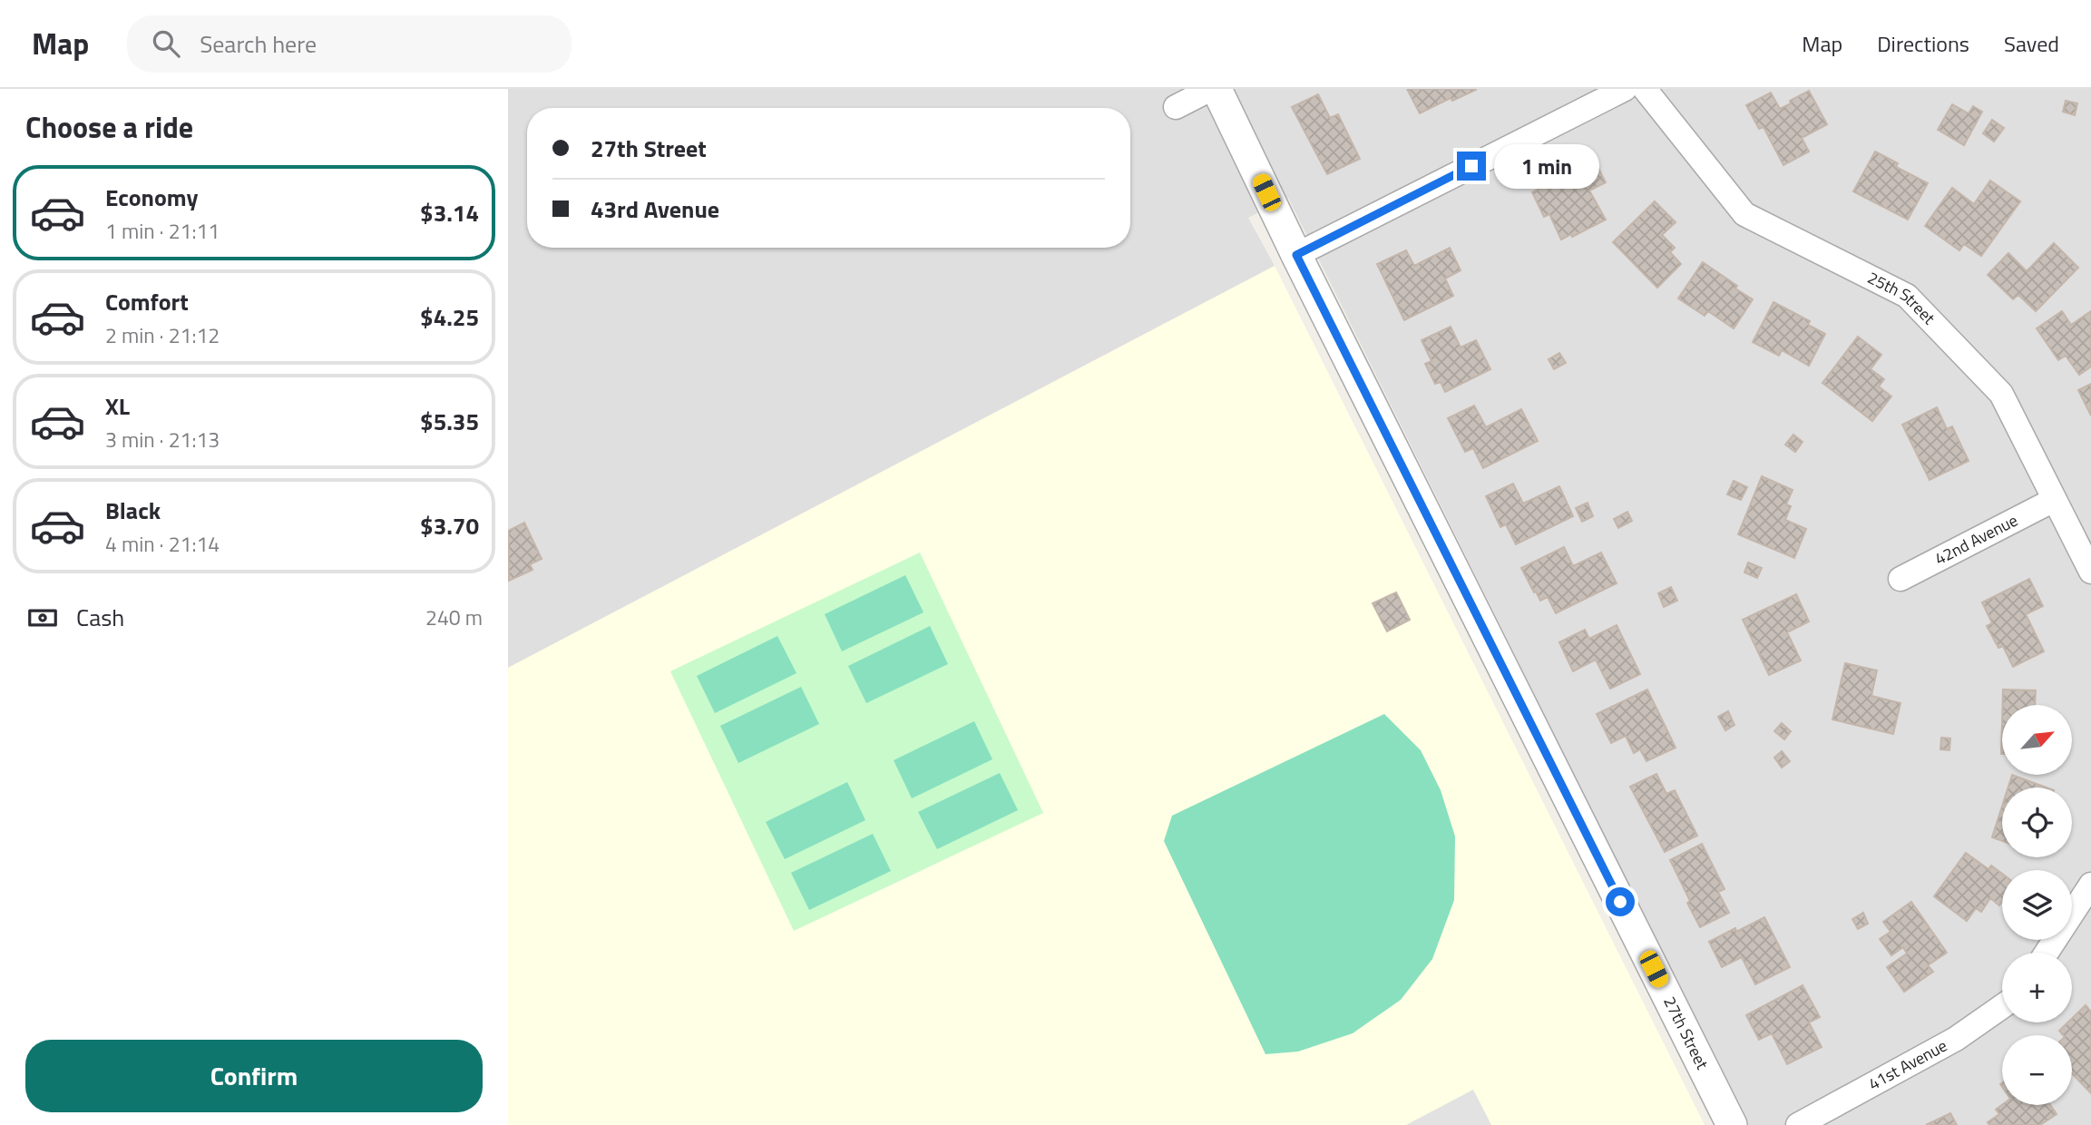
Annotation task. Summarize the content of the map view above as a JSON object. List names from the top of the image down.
{
  "streets": {
    "street": [
      "25th Street",
      "42nd Avenue",
      "27th Street",
      "41st Avenue"
    ]
  },
  "crossings": [
    ["25th Street", "42nd Avenue"]
  ],
  "north": "top right",
  "page": {
    "header": "Map",
    "search": "Search here",
    "nav": ["Map", "Directions", "Saved"],
    "heading": "Choose a ride",
    "banner": ["27th Street", "43rd Avenue"],
    "bubble": "1 min",
    "list": [
      {
        "name": "Economy",
        "note": "1 min · 21:11",
        "value": "$3.14"
      },
      {
        "name": "Comfort",
        "note": "2 min · 21:12",
        "value": "$4.25"
      },
      {
        "name": "XL",
        "note": "3 min · 21:13",
        "value": "$5.35"
      },
      {
        "name": "Black",
        "note": "4 min · 21:14",
        "value": "$3.70"
      }
    ],
    "pay": ["Cash", "240 m"],
    "map_buttons": ["+", "−"],
    "buttons": "Confirm"
  }
}
